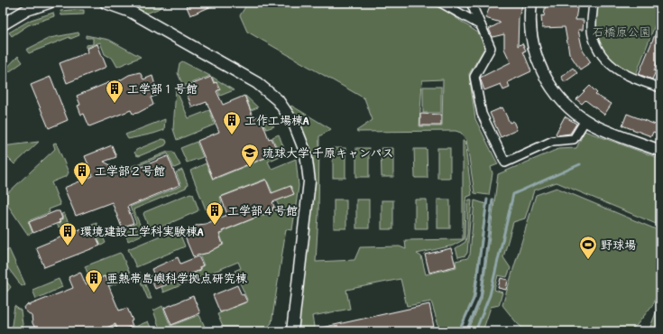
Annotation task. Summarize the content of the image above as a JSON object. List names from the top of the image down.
{
  "parks": ["石橋原公園"],
  "places": {
    "building": [
      "工学部１号館",
      "工作工場棟A",
      "工学部２号館",
      "工学部４号館",
      "環境建設工学科実験棟A",
      "亜熱帯島嶼科学拠点研究棟"
    ],
    "school or university": ["琉球大学 千原キャンパス"],
    "sports": ["野球場"]
  }
}
